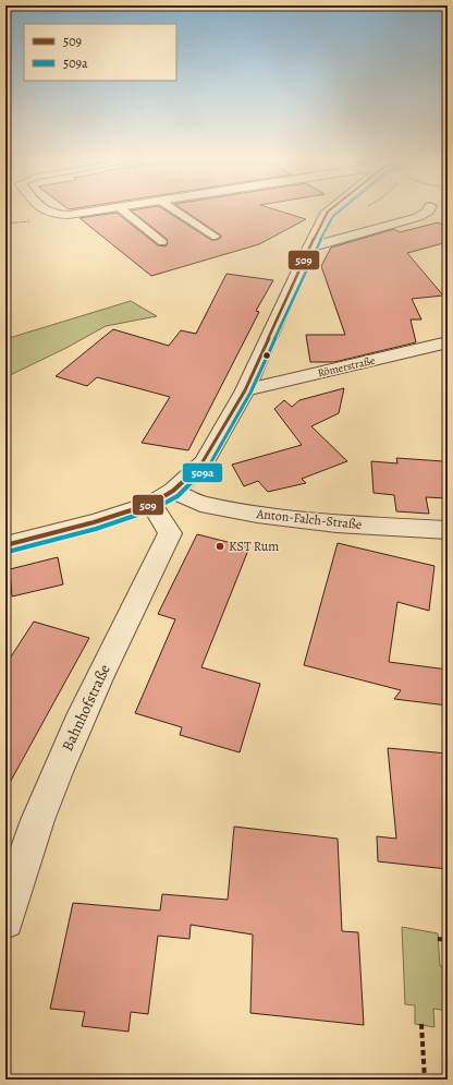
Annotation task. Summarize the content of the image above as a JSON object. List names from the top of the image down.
{
  "streets": {
    "street": ["Römerstraße", "Anton-Falch-Straße", "Bahnhofstraße"]
  },
  "crossings": [
    ["Anton-Falch-Straße", "Bahnhofstraße"]
  ],
  "places": ["KST Rum"],
  "lines": ["transit line 509", "transit line 509a"],
  "legend": ["509", "509a"]
}
